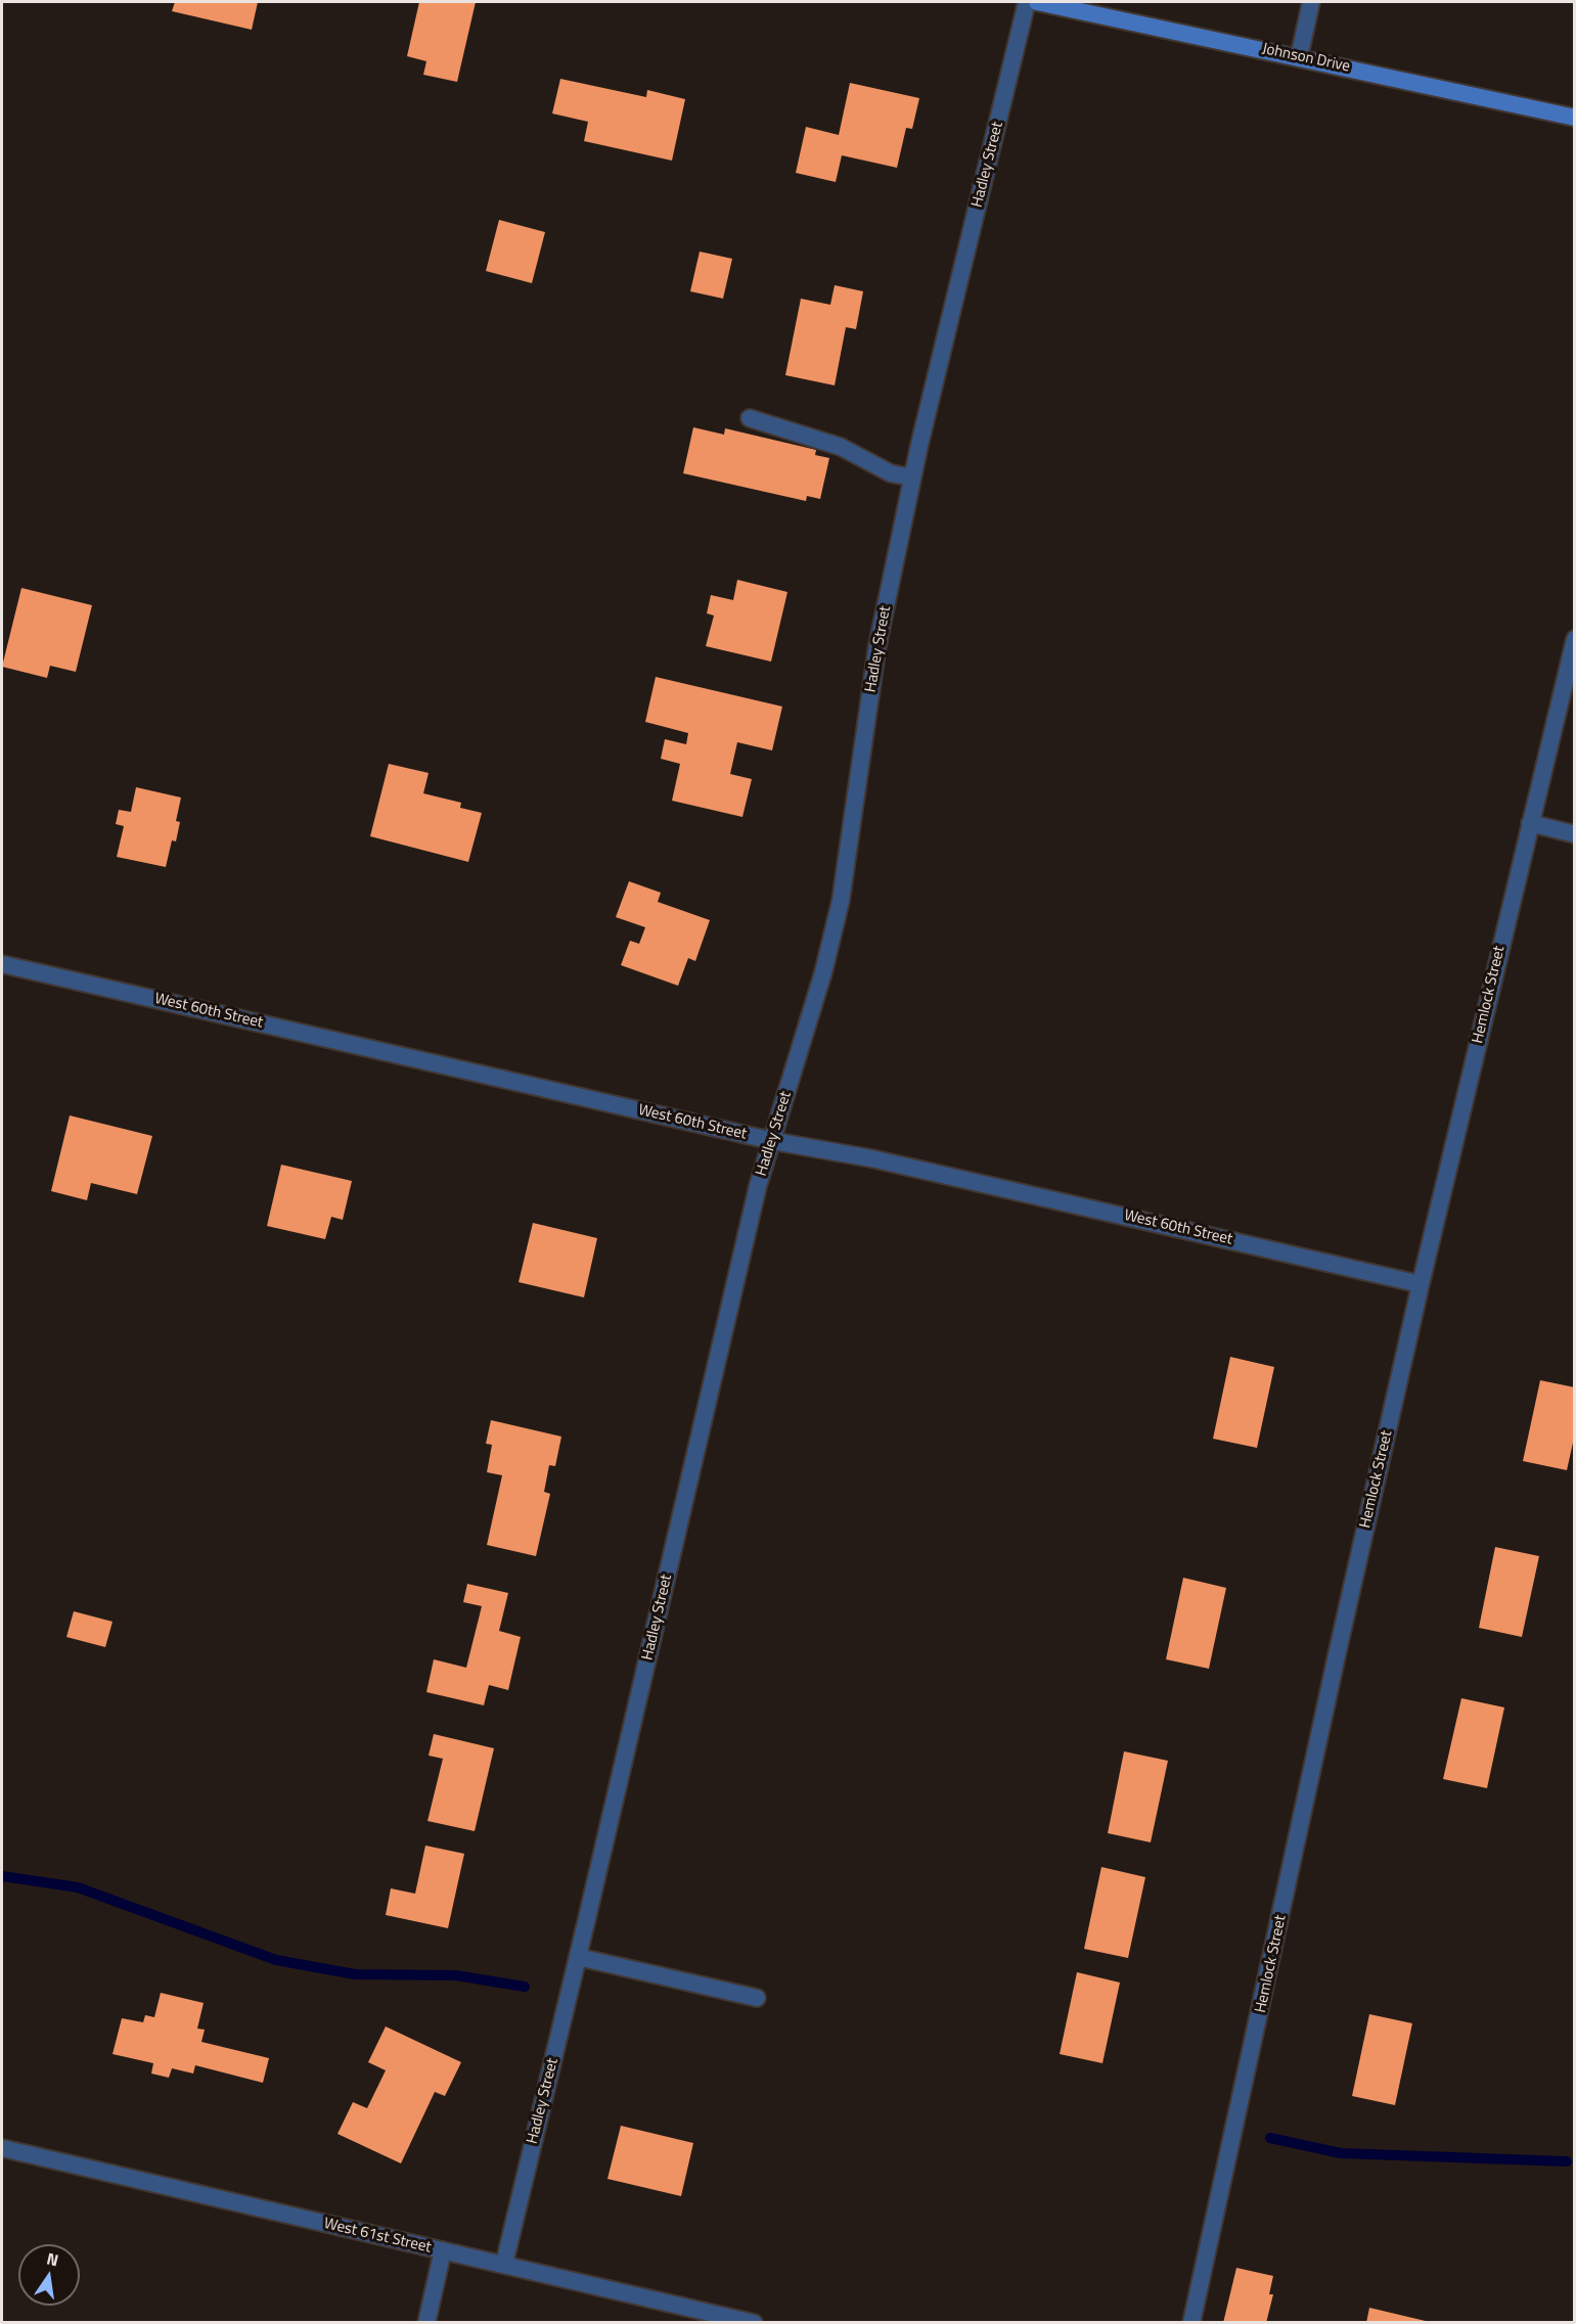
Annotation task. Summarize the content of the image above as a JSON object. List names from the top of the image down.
{
  "streets": {
    "main road": ["Johnson Drive"],
    "street": [
      "Hadley Street",
      "Hemlock Street",
      "West 60th Street",
      "West 61st Street"
    ]
  },
  "crossings": [
    ["Hadley Street", "West 60th Street"],
    ["Hadley Street", "West 61st Street"],
    ["Hemlock Street", "West 60th Street"]
  ],
  "north": "top"
}
